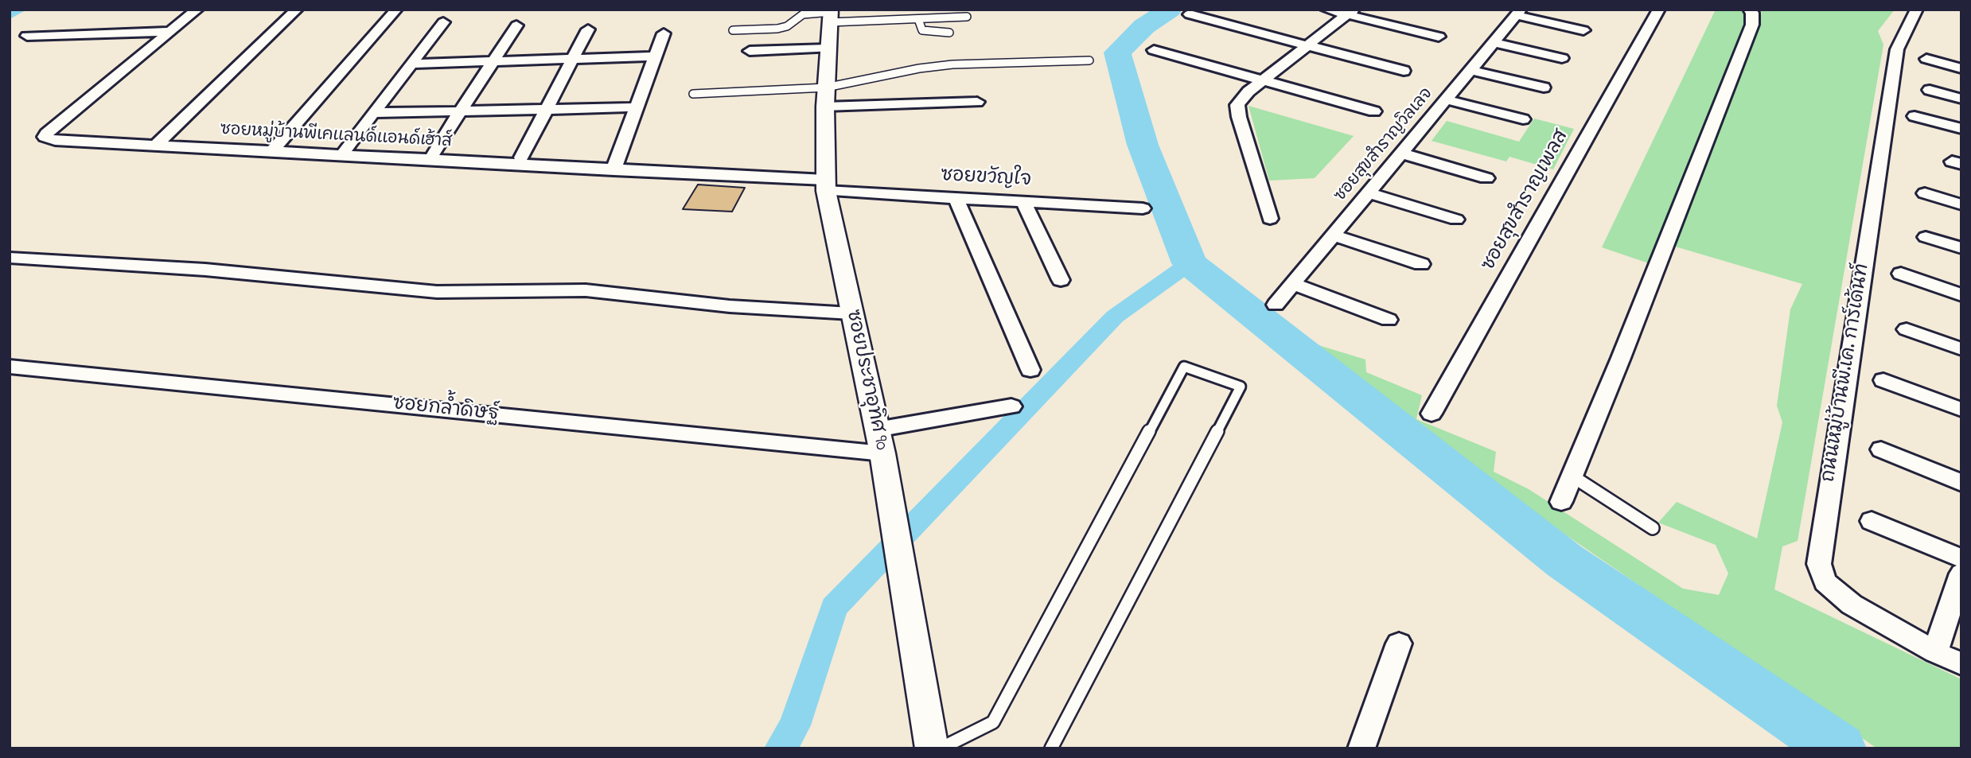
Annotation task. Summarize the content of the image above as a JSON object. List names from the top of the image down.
{
  "streets": {
    "street": [
      "ซอยหมู่บ้านพีเคแลนด์แอนด์เฮ้าส์",
      "ซอยสุขสำราญวิลเลจ",
      "ซอยขวัญใจ",
      "ซอยสุขสำราญเพลส",
      "ถนนหมู่บ้านพี.เค. การ์เด้นท์",
      "ซอยประชาอุทิศ 90",
      "ซอยกล้ำดิษฐ์"
    ]
  },
  "crossings": [
    ["ซอยหมู่บ้านพีเคแลนด์แอนด์เฮ้าส์", "ซอยขวัญใจ"],
    ["ซอยหมู่บ้านพีเคแลนด์แอนด์เฮ้าส์", "ซอยประชาอุทิศ 90"],
    ["ซอยขวัญใจ", "ซอยประชาอุทิศ 90"],
    ["ซอยประชาอุทิศ 90", "ซอยกล้ำดิษฐ์"]
  ]
}
